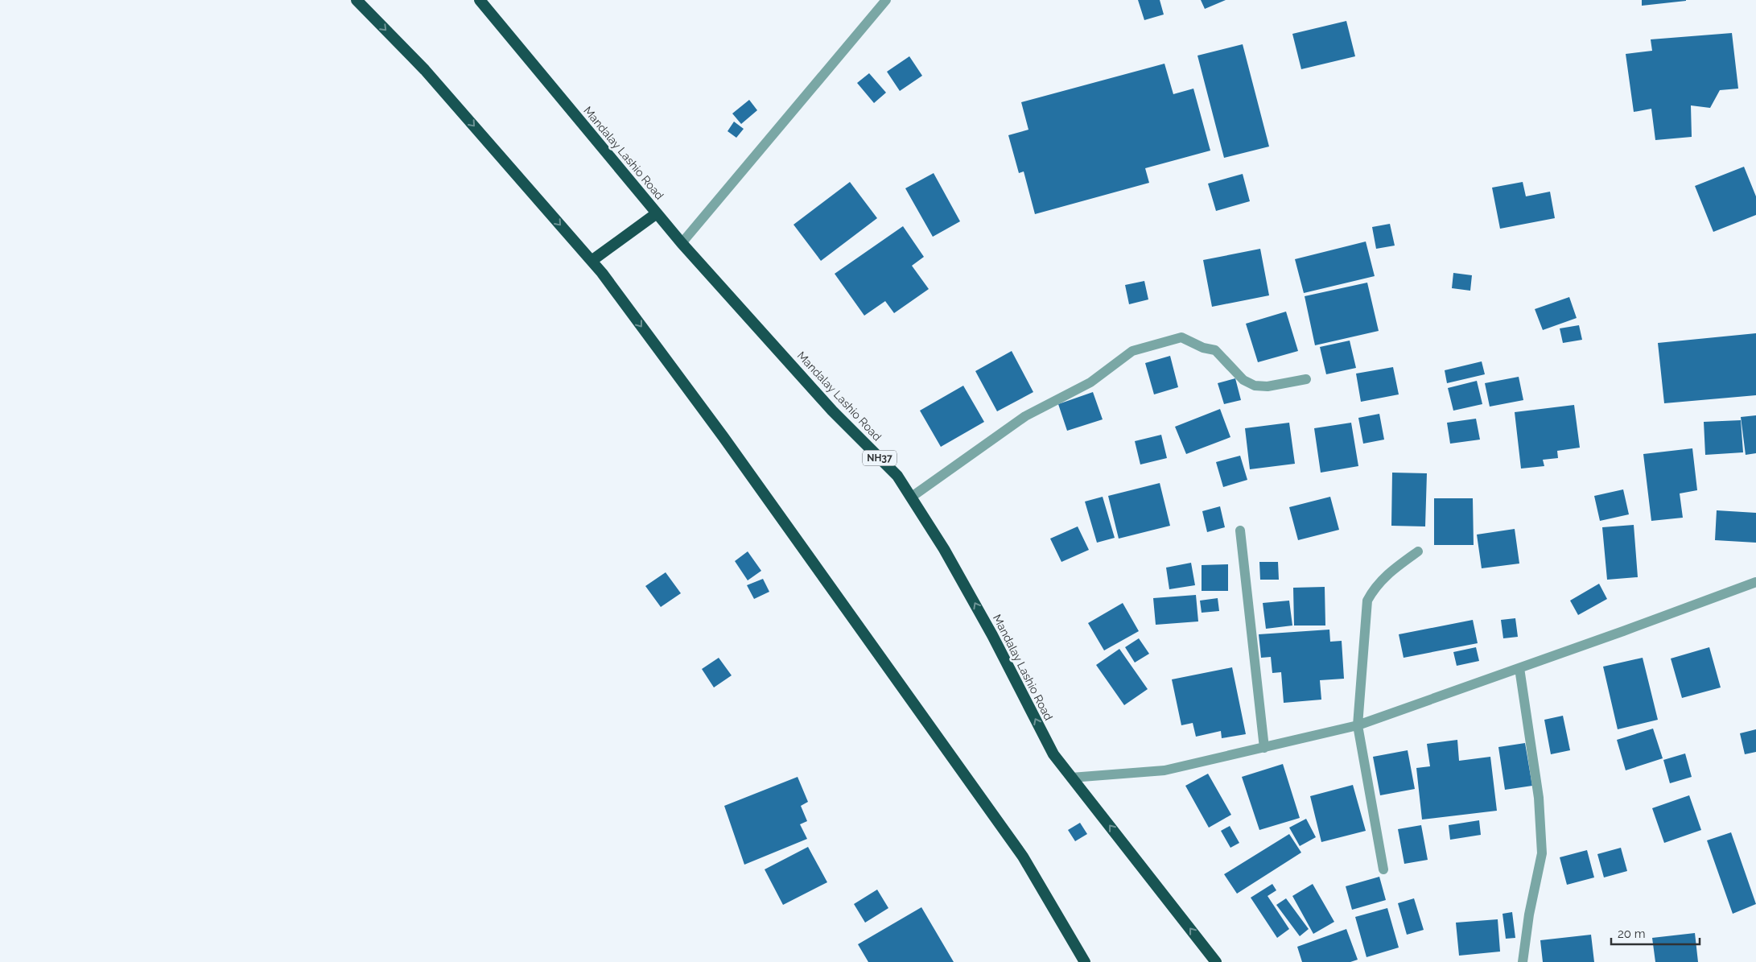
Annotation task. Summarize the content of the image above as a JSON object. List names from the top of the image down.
{
  "streets": {
    "highway": ["Mandalay Lashio Road", "NH37"]
  },
  "scale_bar": "20 m"
}
